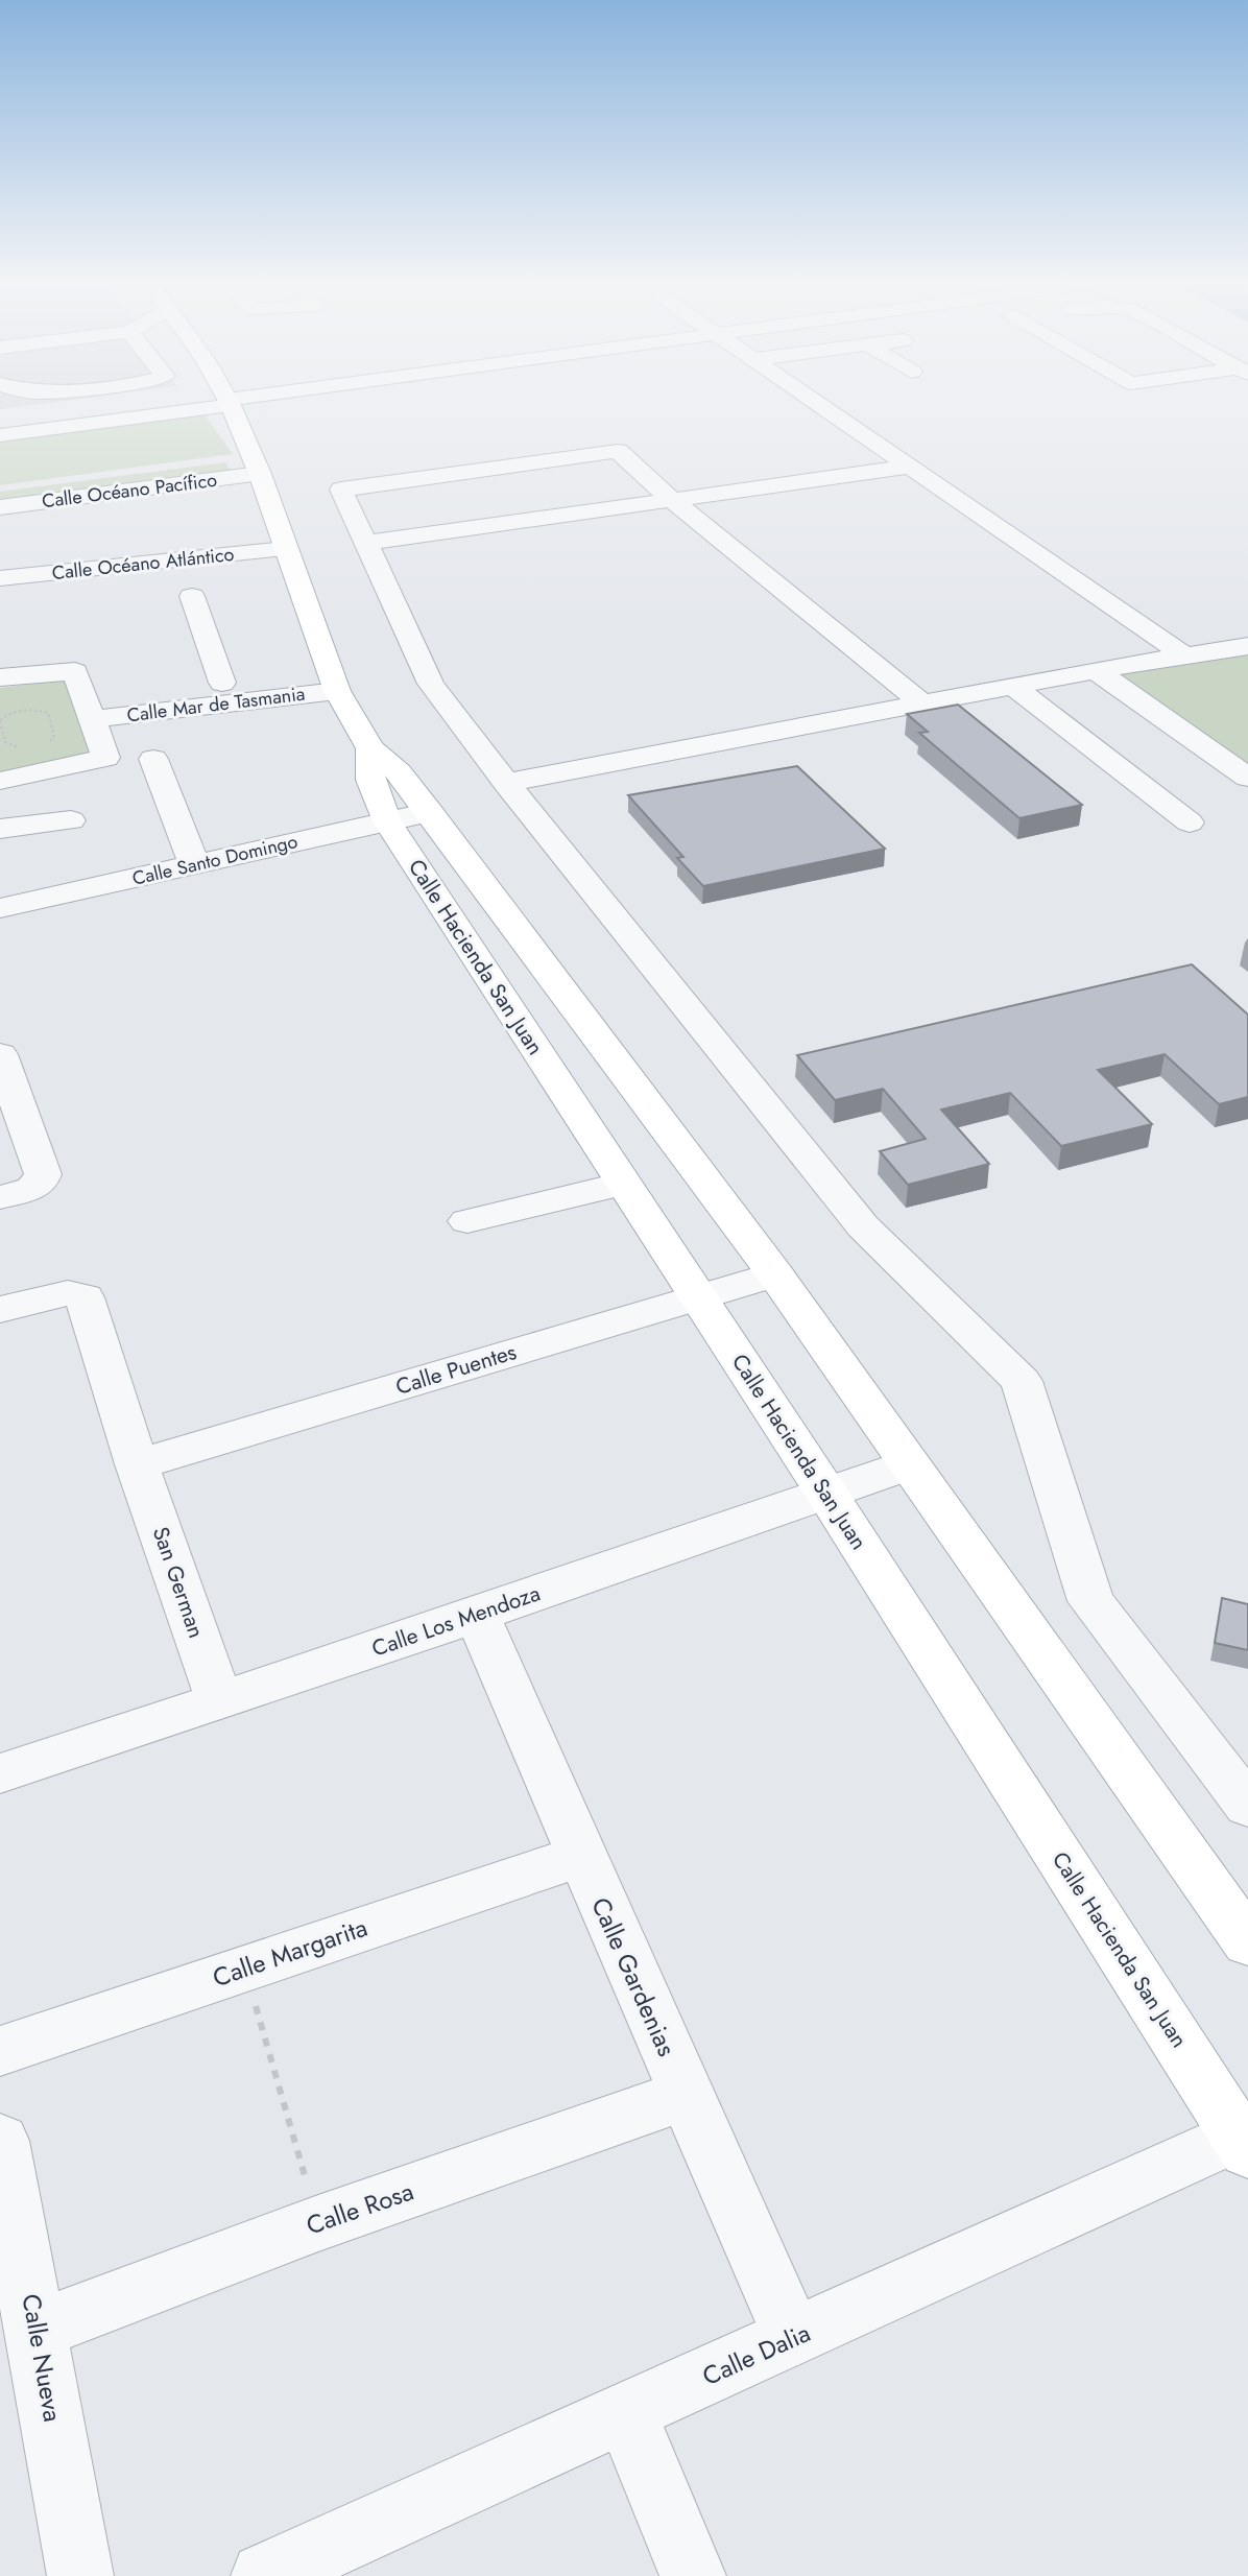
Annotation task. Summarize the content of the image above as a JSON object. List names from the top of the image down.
{
  "streets": {
    "main road": ["Calle Hacienda San Juan"],
    "street": [
      "Calle Océano Pacífico",
      "Calle Océano Atlántico",
      "Calle Mar de Tasmania",
      "Calle Santo Domingo",
      "Calle Puentes",
      "San German",
      "Calle Los Mendoza",
      "Calle Margarita",
      "Calle Gardenias",
      "Calle Rosa",
      "Calle Dalia",
      "Calle Nueva"
    ]
  },
  "crossings": [
    ["Calle Océano Pacífico", "Calle Hacienda San Juan"],
    ["Calle Océano Atlántico", "Calle Hacienda San Juan"],
    ["Calle Mar de Tasmania", "Calle Hacienda San Juan"],
    ["Calle Santo Domingo", "Calle Hacienda San Juan"],
    ["Calle Hacienda San Juan", "Calle Puentes"],
    ["Calle Hacienda San Juan", "Calle Los Mendoza"],
    ["Calle Hacienda San Juan", "Calle Dalia"],
    ["Calle Puentes", "San German"],
    ["San German", "Calle Los Mendoza"],
    ["Calle Los Mendoza", "Calle Gardenias"],
    ["Calle Margarita", "Calle Gardenias"],
    ["Calle Gardenias", "Calle Rosa"],
    ["Calle Gardenias", "Calle Dalia"],
    ["Calle Rosa", "Calle Nueva"]
  ]
}
